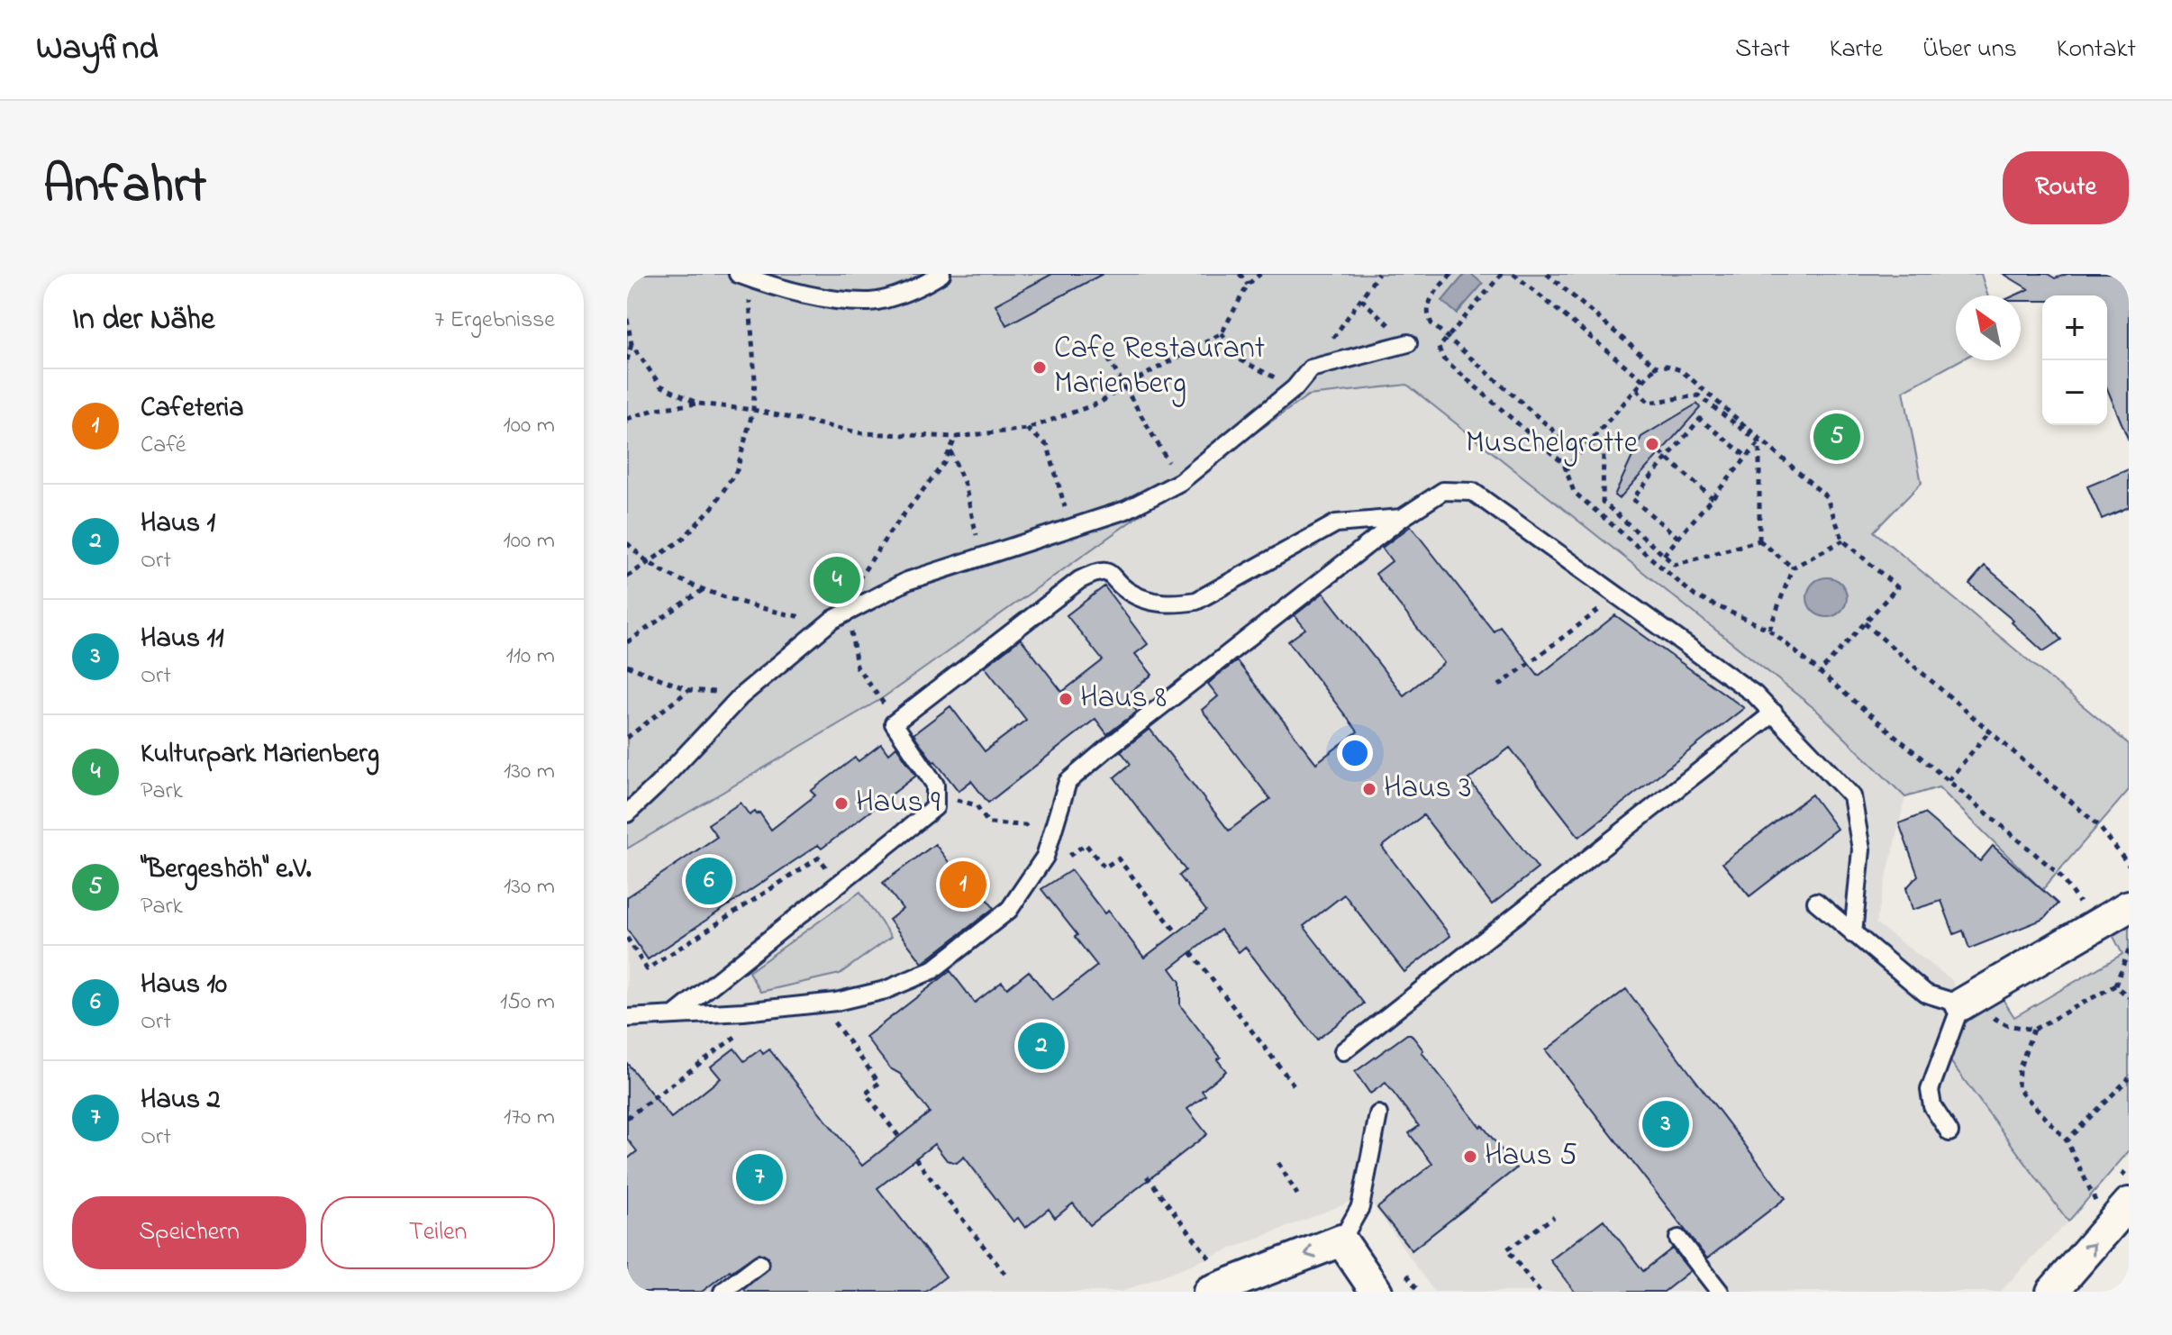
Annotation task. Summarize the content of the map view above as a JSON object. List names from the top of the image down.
{
  "places": [
    "Cafe Restaurant Marienberg",
    "Muschelgrotte",
    "Haus 8",
    "Haus 3",
    "Haus 9",
    "Haus 5"
  ],
  "north": "top left",
  "page": {
    "header": "Wayfind",
    "nav": [
      "Start",
      "Karte",
      "Über uns",
      "Kontakt"
    ],
    "title": "Anfahrt",
    "buttons": [
      "Route",
      ["Speichern", "Teilen"]
    ],
    "heading": ["In der Nähe", "7 Ergebnisse"],
    "map_buttons": ["+", "−"],
    "list": [
      {
        "mark": "1",
        "name": "Cafeteria",
        "note": "Café",
        "value": "100 m"
      },
      {
        "mark": "2",
        "name": "Haus 1",
        "note": "Ort",
        "value": "100 m"
      },
      {
        "mark": "3",
        "name": "Haus 11",
        "note": "Ort",
        "value": "110 m"
      },
      {
        "mark": "4",
        "name": "Kulturpark Marienberg",
        "note": "Park",
        "value": "130 m"
      },
      {
        "mark": "5",
        "name": "\"Bergeshöh\" e.V.",
        "note": "Park",
        "value": "130 m"
      },
      {
        "mark": "6",
        "name": "Haus 10",
        "note": "Ort",
        "value": "150 m"
      },
      {
        "mark": "7",
        "name": "Haus 2",
        "note": "Ort",
        "value": "170 m"
      }
    ],
    "pins": [
      "5",
      "4",
      "6",
      "1",
      "2",
      "3",
      "7"
    ]
  }
}
